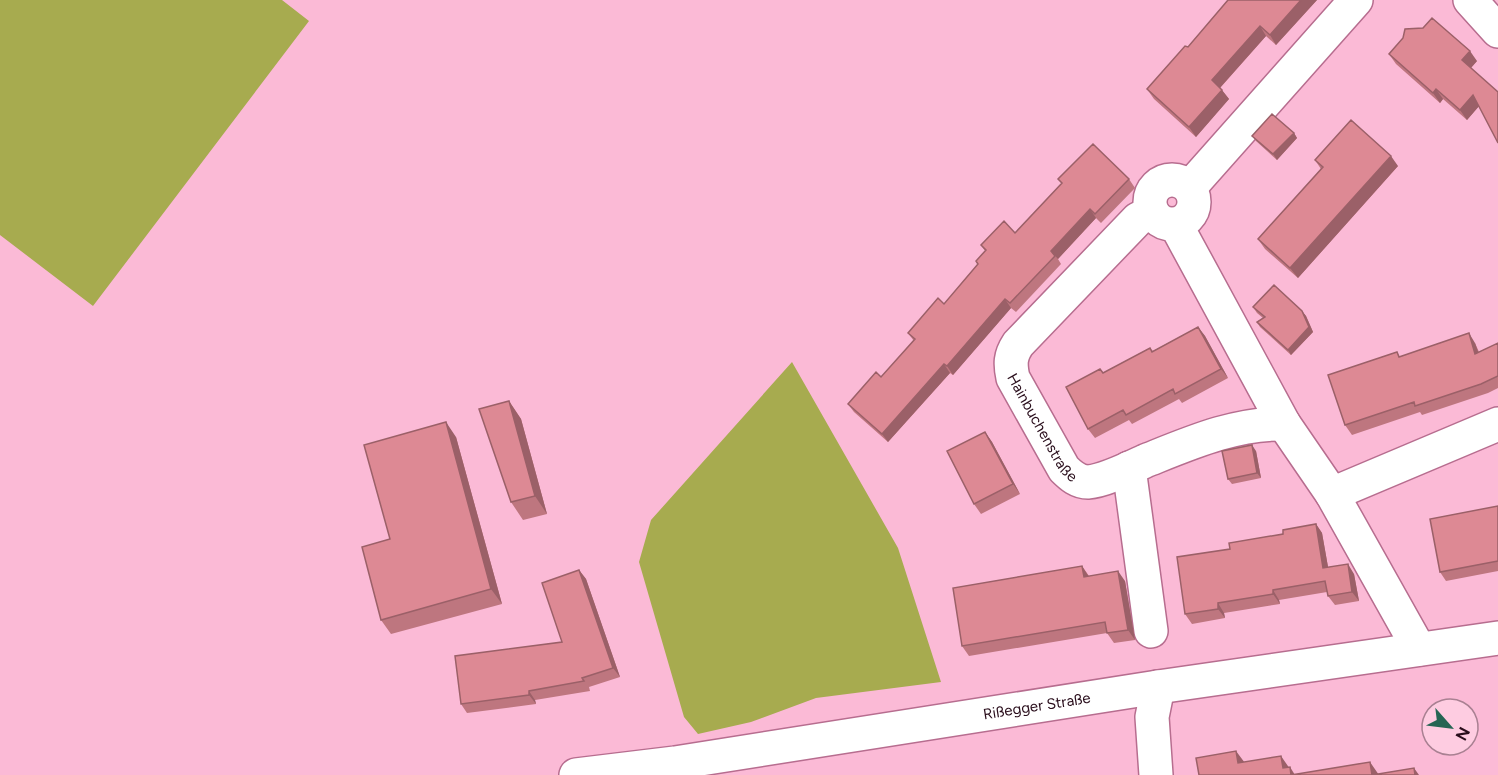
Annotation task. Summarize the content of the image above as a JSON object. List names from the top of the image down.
{
  "streets": {
    "street": ["Hainbuchenstraße", "Rißegger Straße"]
  },
  "north": "bottom right"
}
